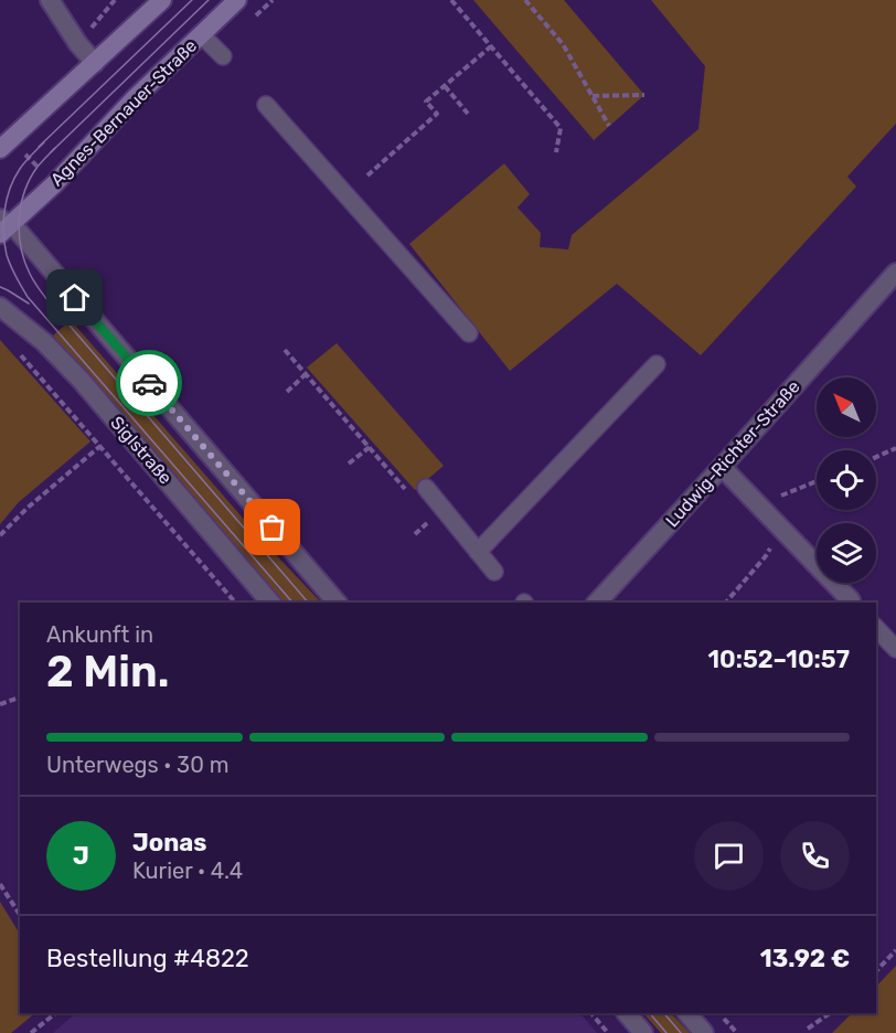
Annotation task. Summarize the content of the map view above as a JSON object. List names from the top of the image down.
{
  "streets": {
    "main road": ["Agnes-Bernauer-Straße"],
    "street": ["Siglstraße", "Ludwig-Richter-Straße"]
  },
  "north": "top left",
  "page": {
    "heading": ["2 Min.", "Ankunft in", "10:52–10:57"],
    "panel": [
      "Jonas",
      "Kurier · 4.4",
      "Bestellung #4822",
      "13.92 €"
    ],
    "bar": "Unterwegs · 30 m",
    "round": "J"
  }
}
